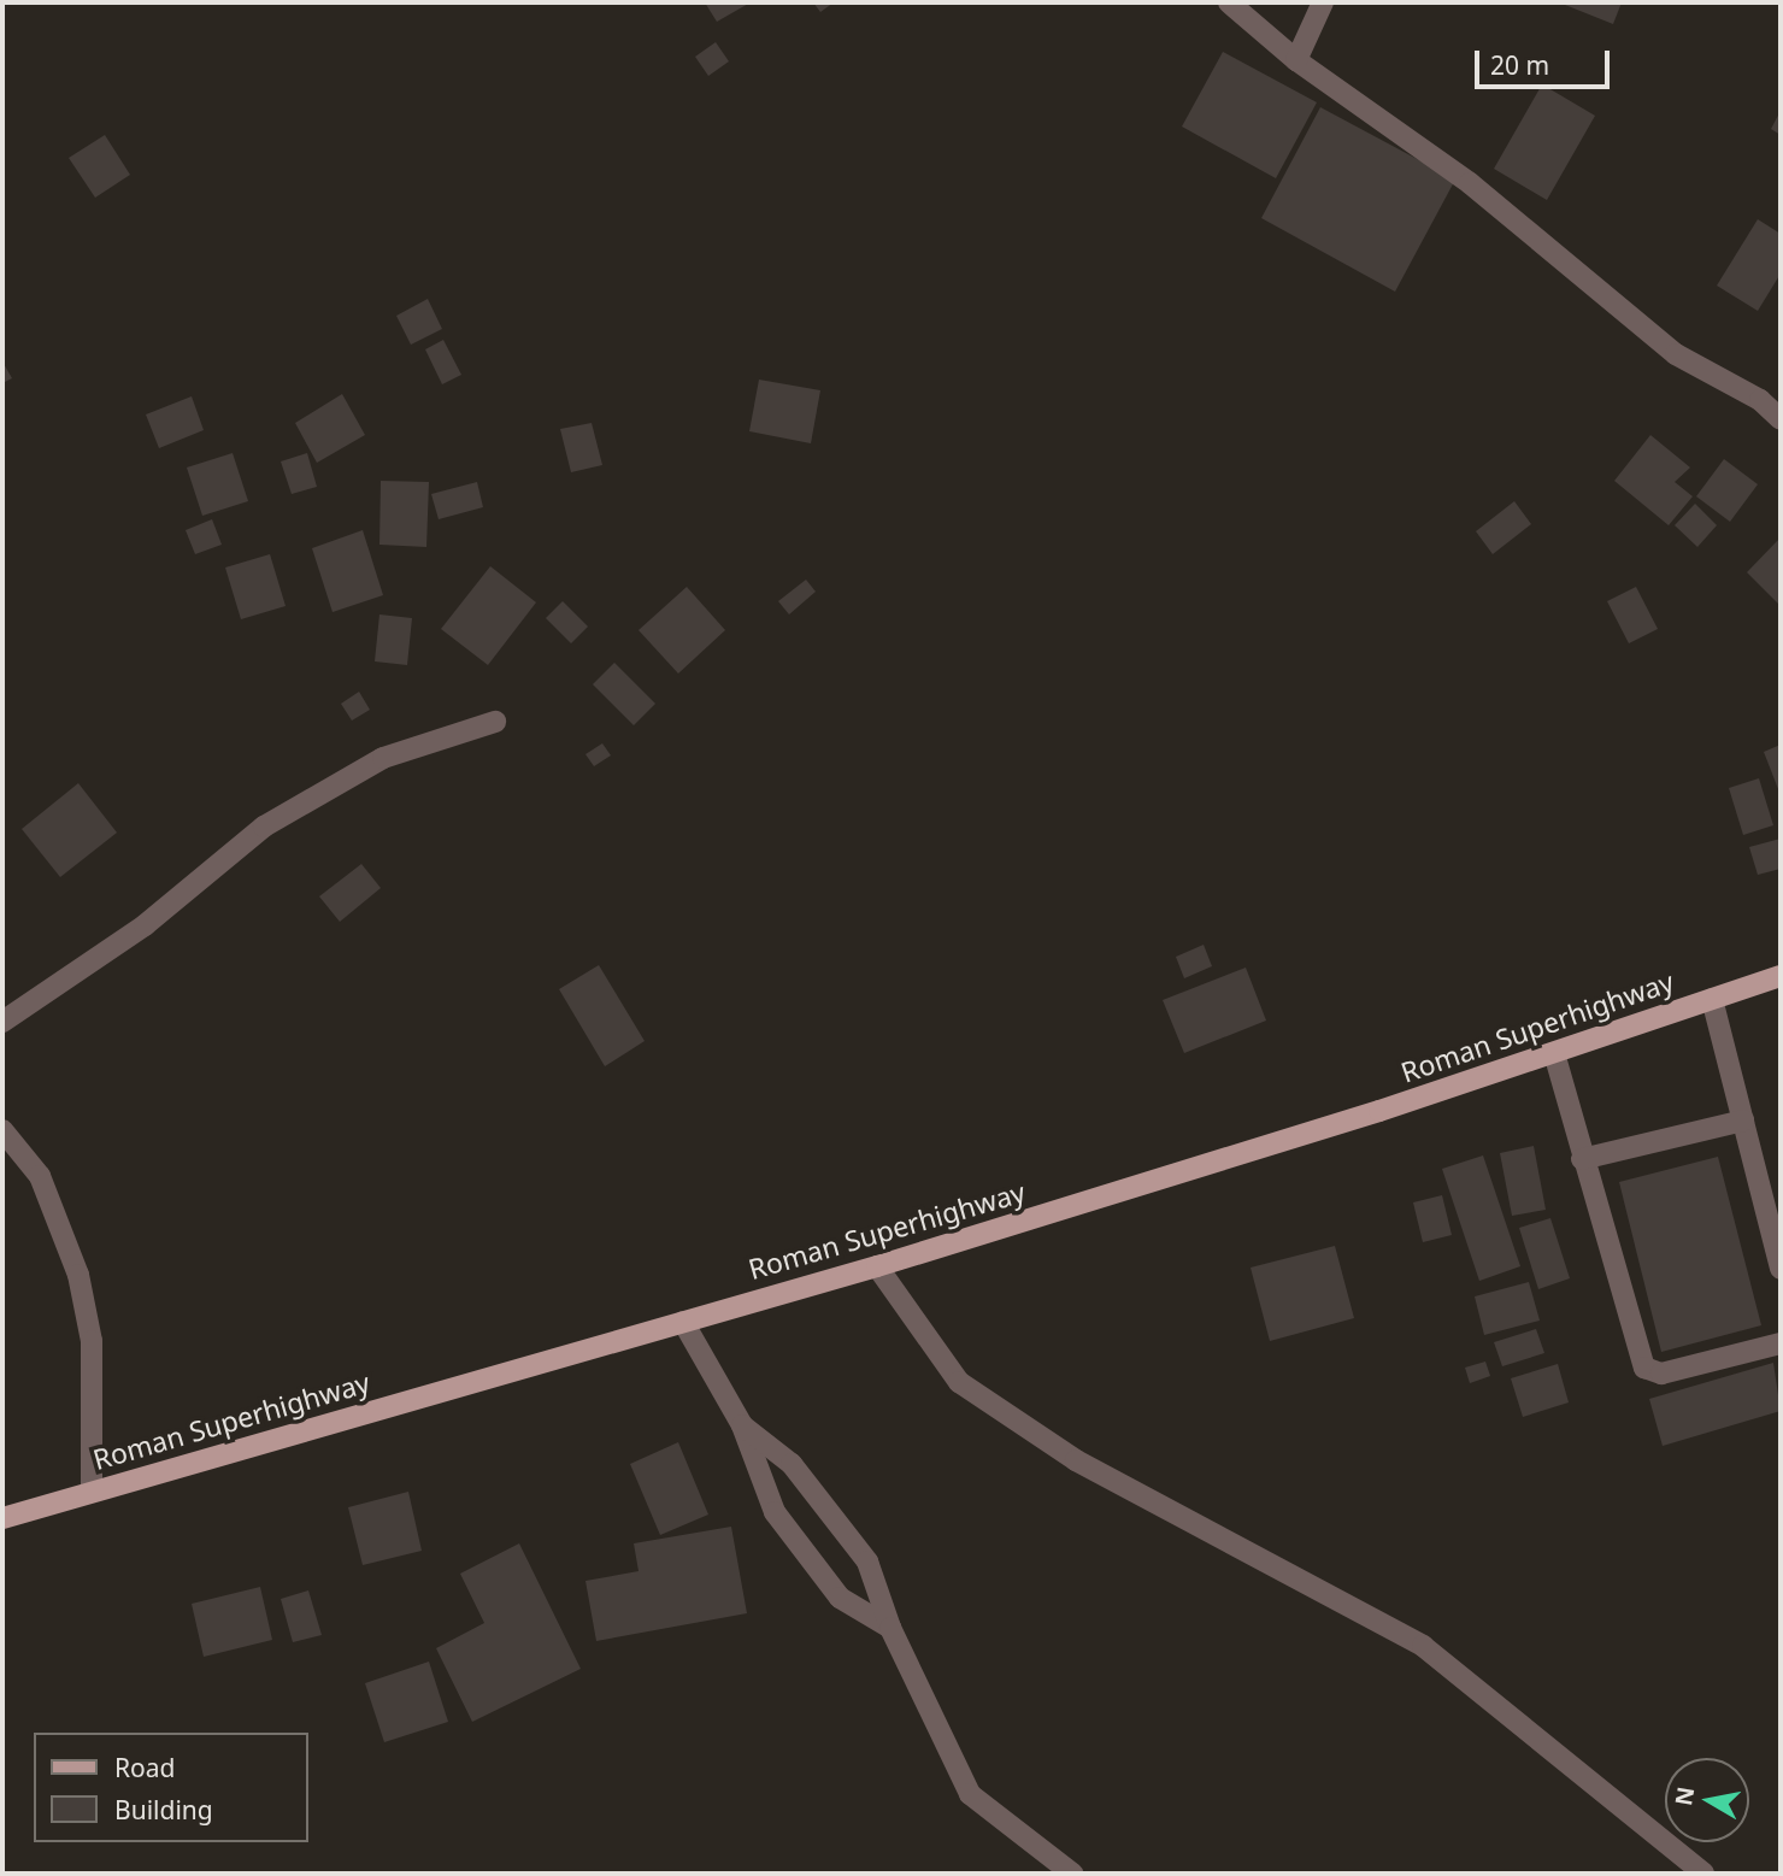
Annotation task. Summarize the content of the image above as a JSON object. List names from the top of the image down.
{
  "streets": {
    "main road": ["Roman Superhighway"]
  },
  "legend": ["Road", "Building"],
  "scale_bar": "20 m",
  "north": "left"
}
